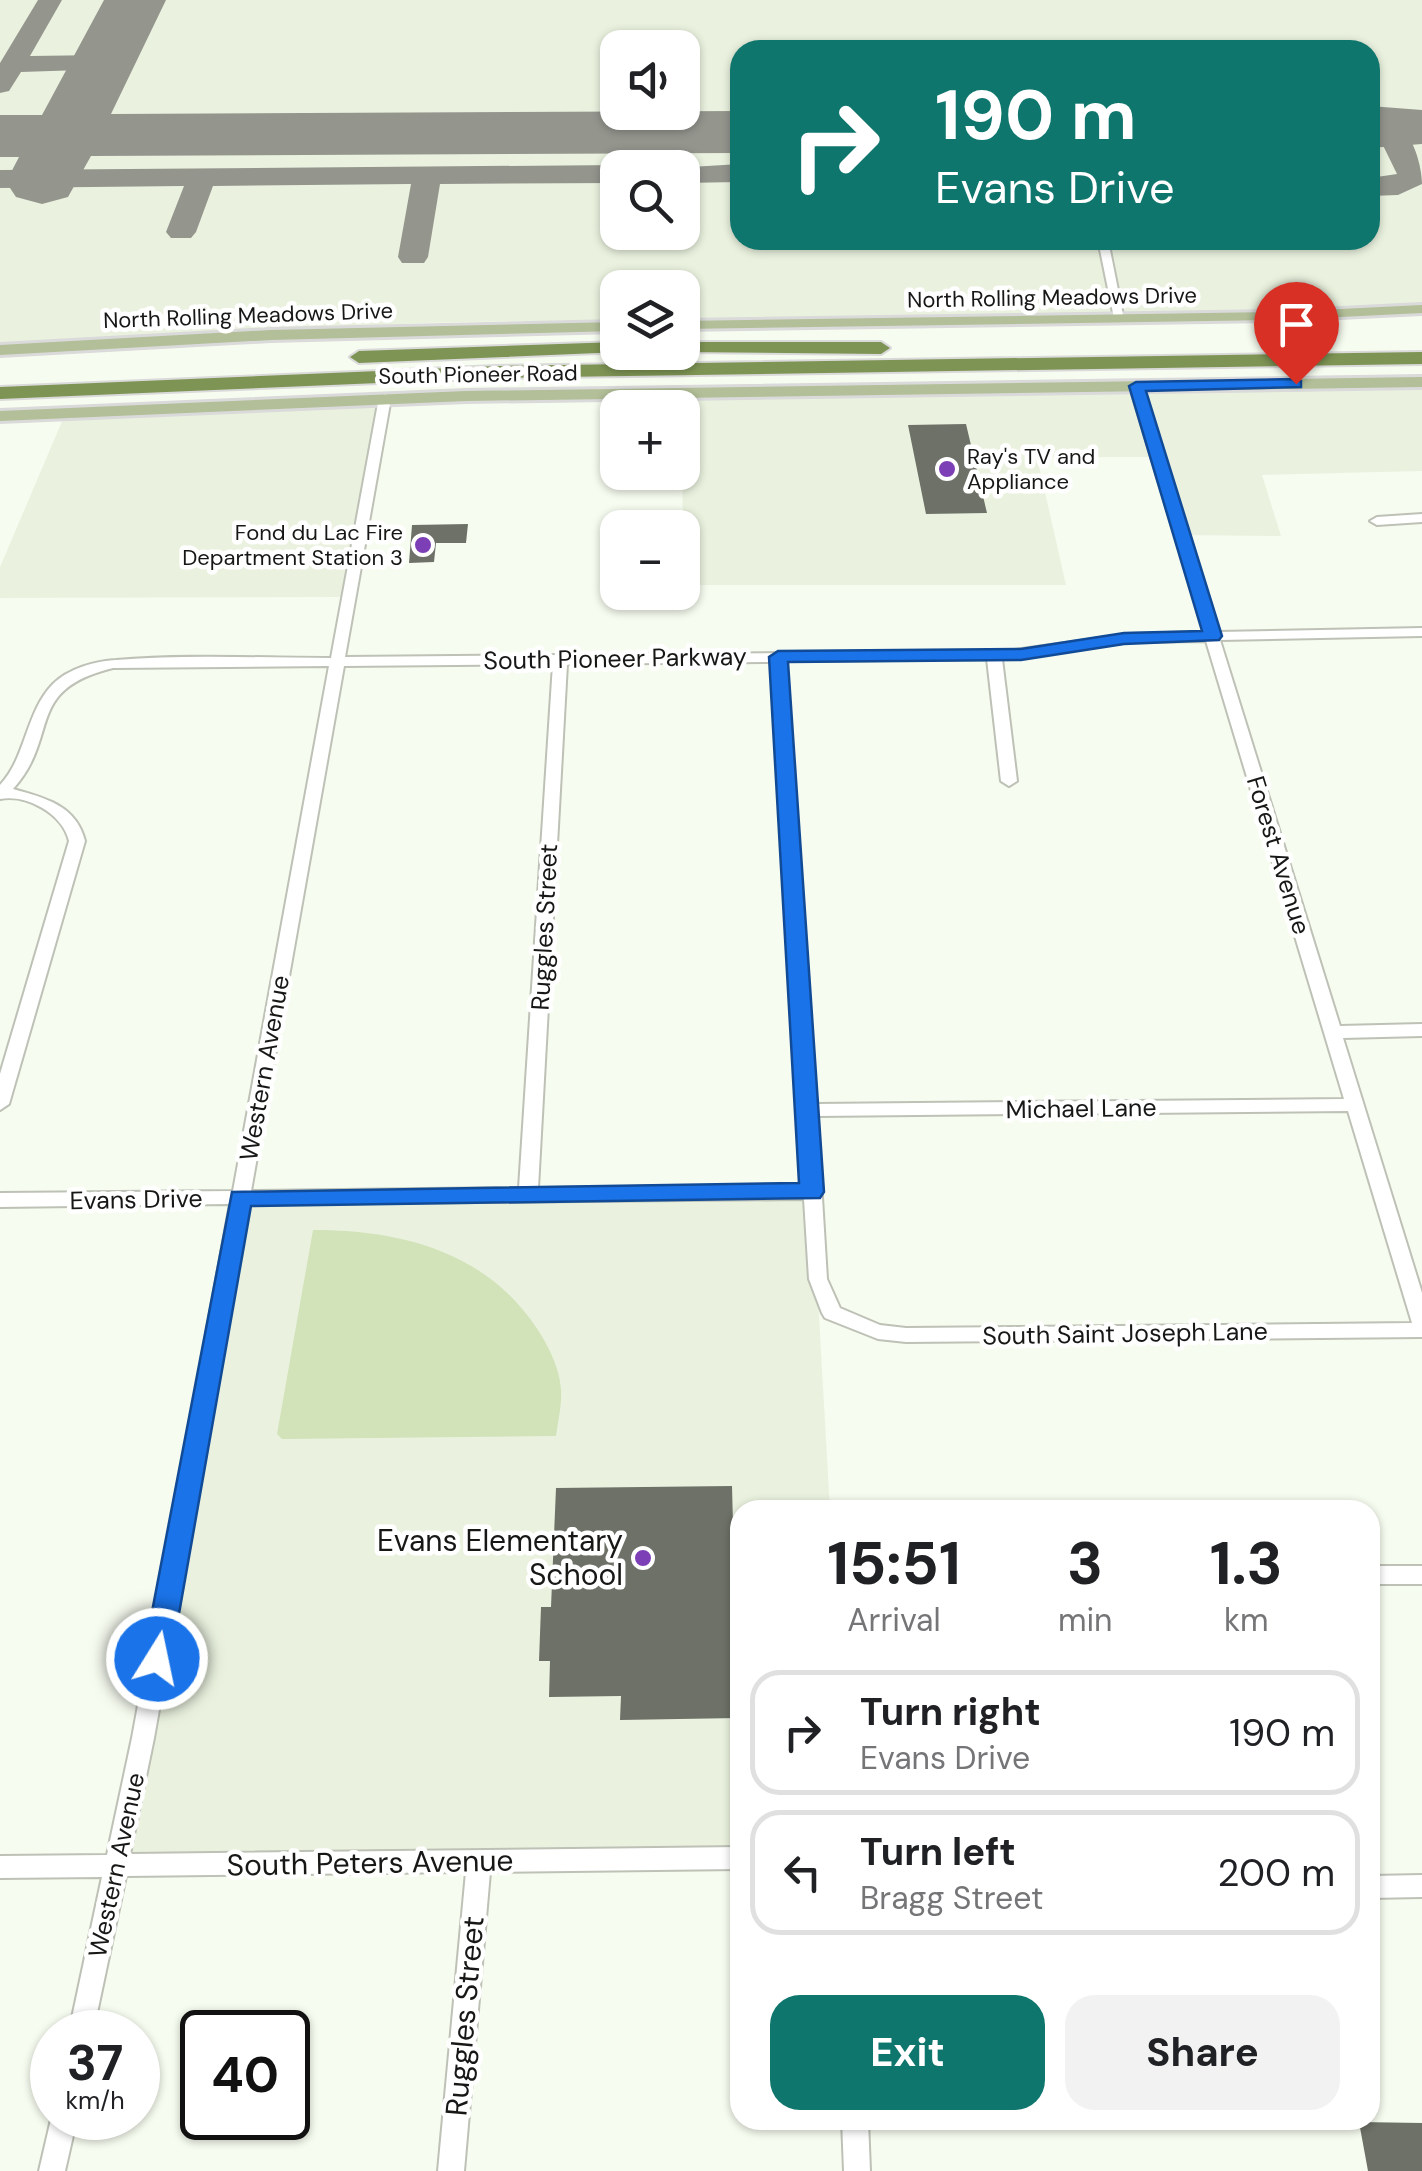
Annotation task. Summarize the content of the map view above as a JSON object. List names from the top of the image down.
{
  "streets": {
    "main road": ["North Rolling Meadows Drive", "South Pioneer Road"],
    "street": [
      "South Pioneer Parkway",
      "Forest Avenue",
      "Ruggles Street",
      "Western Avenue",
      "Michael Lane",
      "Evans Drive",
      "South Saint Joseph Lane",
      "South Peters Avenue"
    ]
  },
  "crossings": [
    ["South Pioneer Road", "Forest Avenue"],
    ["South Pioneer Road", "Western Avenue"],
    ["South Pioneer Parkway", "Forest Avenue"],
    ["South Pioneer Parkway", "Ruggles Street"],
    ["South Pioneer Parkway", "Western Avenue"],
    ["Forest Avenue", "Michael Lane"],
    ["Forest Avenue", "South Saint Joseph Lane"],
    ["Ruggles Street", "Evans Drive"],
    ["Ruggles Street", "South Peters Avenue"],
    ["Western Avenue", "Evans Drive"],
    ["Western Avenue", "South Peters Avenue"],
    ["Evans Drive", "South Saint Joseph Lane"]
  ],
  "places": ["Ray's TV and Appliance", "Fond du Lac Fire Department Station 3", "Evans Elementary School"],
  "page": {
    "map_buttons": ["+", "−"],
    "turn": ["190 m", "Evans Drive"],
    "eta": [
      "15:51",
      "Arrival",
      "3",
      "min",
      "1.3",
      "km"
    ],
    "list": [
      {
        "name": "Turn right",
        "note": "Evans Drive",
        "value": "190 m"
      },
      {
        "name": "Turn left",
        "note": "Bragg Street",
        "value": "200 m"
      }
    ],
    "buttons": ["Exit", "Share"],
    "speed": "37 km/h",
    "limit": "40"
  }
}
